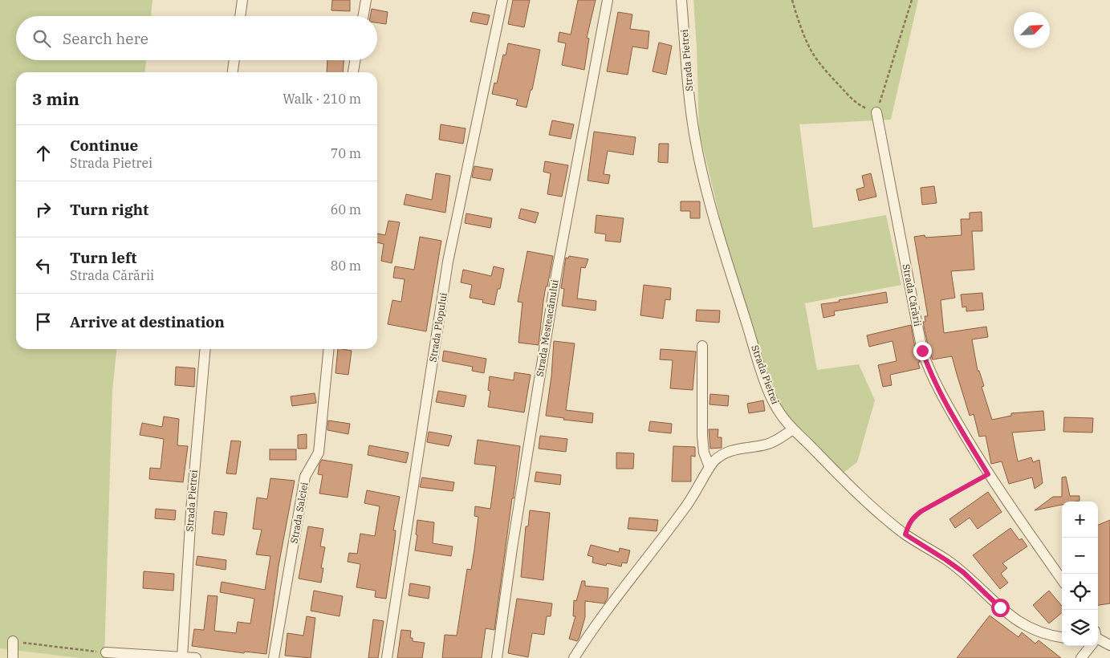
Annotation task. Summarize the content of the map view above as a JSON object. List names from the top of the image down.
{
  "streets": {
    "street": [
      "Strada Pietrei",
      "Strada Cărării",
      "Strada Plopului",
      "Strada Mesteacănului",
      "Strada Salciei"
    ]
  },
  "north": "top right",
  "page": {
    "search": "Search here",
    "heading": ["3 min", "Walk · 210 m"],
    "list": [
      ["Continue", "Strada Pietrei", "70 m"],
      ["Turn right", "60 m"],
      ["Turn left", "Strada Cărării", "80 m"],
      "Arrive at destination"
    ],
    "map_buttons": ["+", "−"]
  }
}
